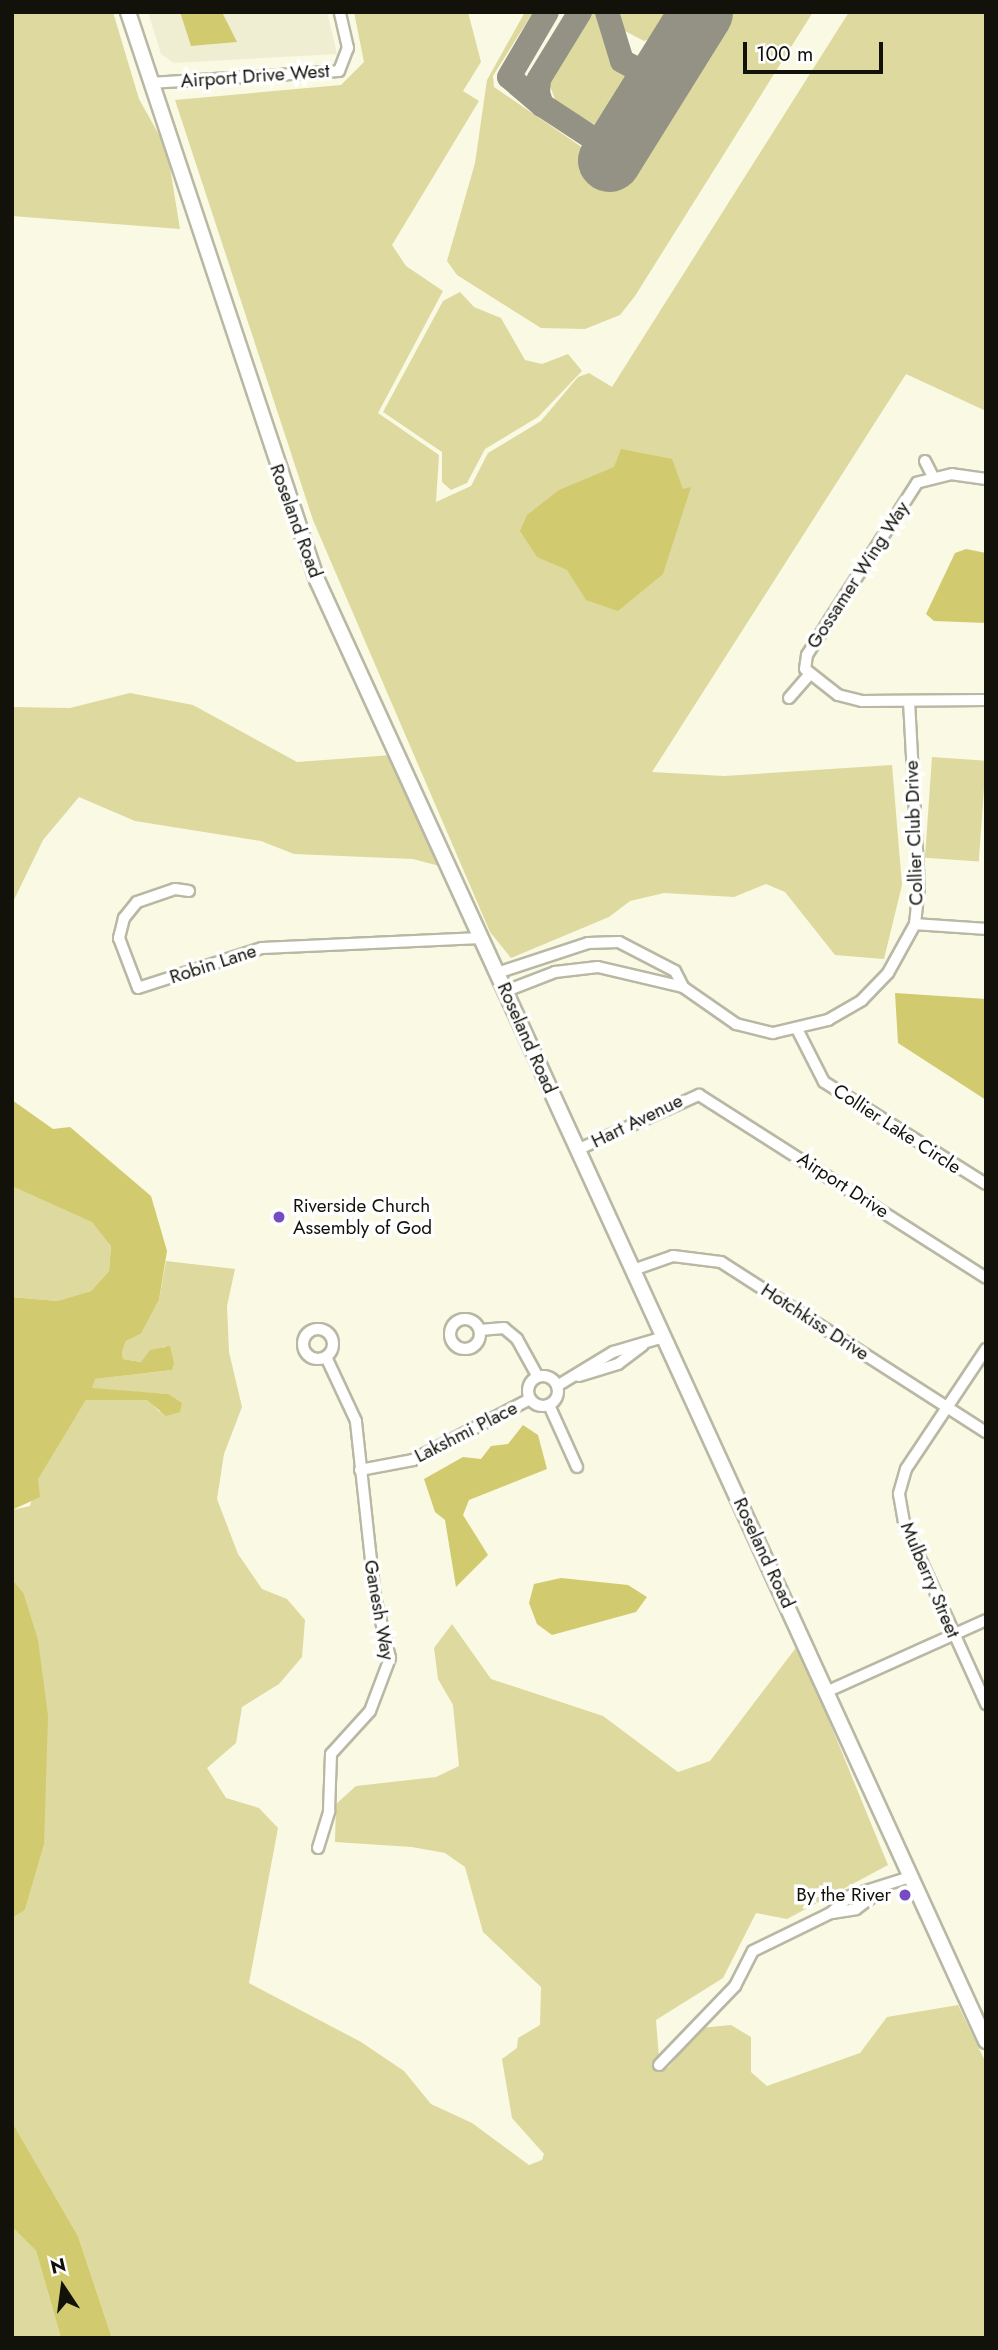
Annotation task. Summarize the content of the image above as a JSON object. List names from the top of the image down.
{
  "streets": {
    "main road": ["Roseland Road"],
    "street": [
      "Airport Drive West",
      "Gossamer Wing Way",
      "Collier Club Drive",
      "Robin Lane",
      "Hart Avenue",
      "Collier Lake Circle",
      "Airport Drive",
      "Hotchkiss Drive",
      "Lakshmi Place",
      "Mulberry Street",
      "Ganesh Way"
    ]
  },
  "crossings": [
    ["Airport Drive West", "Roseland Road"],
    ["Roseland Road", "Collier Club Drive"],
    ["Roseland Road", "Robin Lane"],
    ["Roseland Road", "Hart Avenue"],
    ["Roseland Road", "Hotchkiss Drive"],
    ["Gossamer Wing Way", "Collier Club Drive"],
    ["Collier Club Drive", "Collier Lake Circle"],
    ["Hart Avenue", "Airport Drive"],
    ["Hotchkiss Drive", "Mulberry Street"],
    ["Lakshmi Place", "Ganesh Way"]
  ],
  "places": ["Riverside Church Assembly of God", "By the River"],
  "scale_bar": "100 m",
  "north": "top"
}
